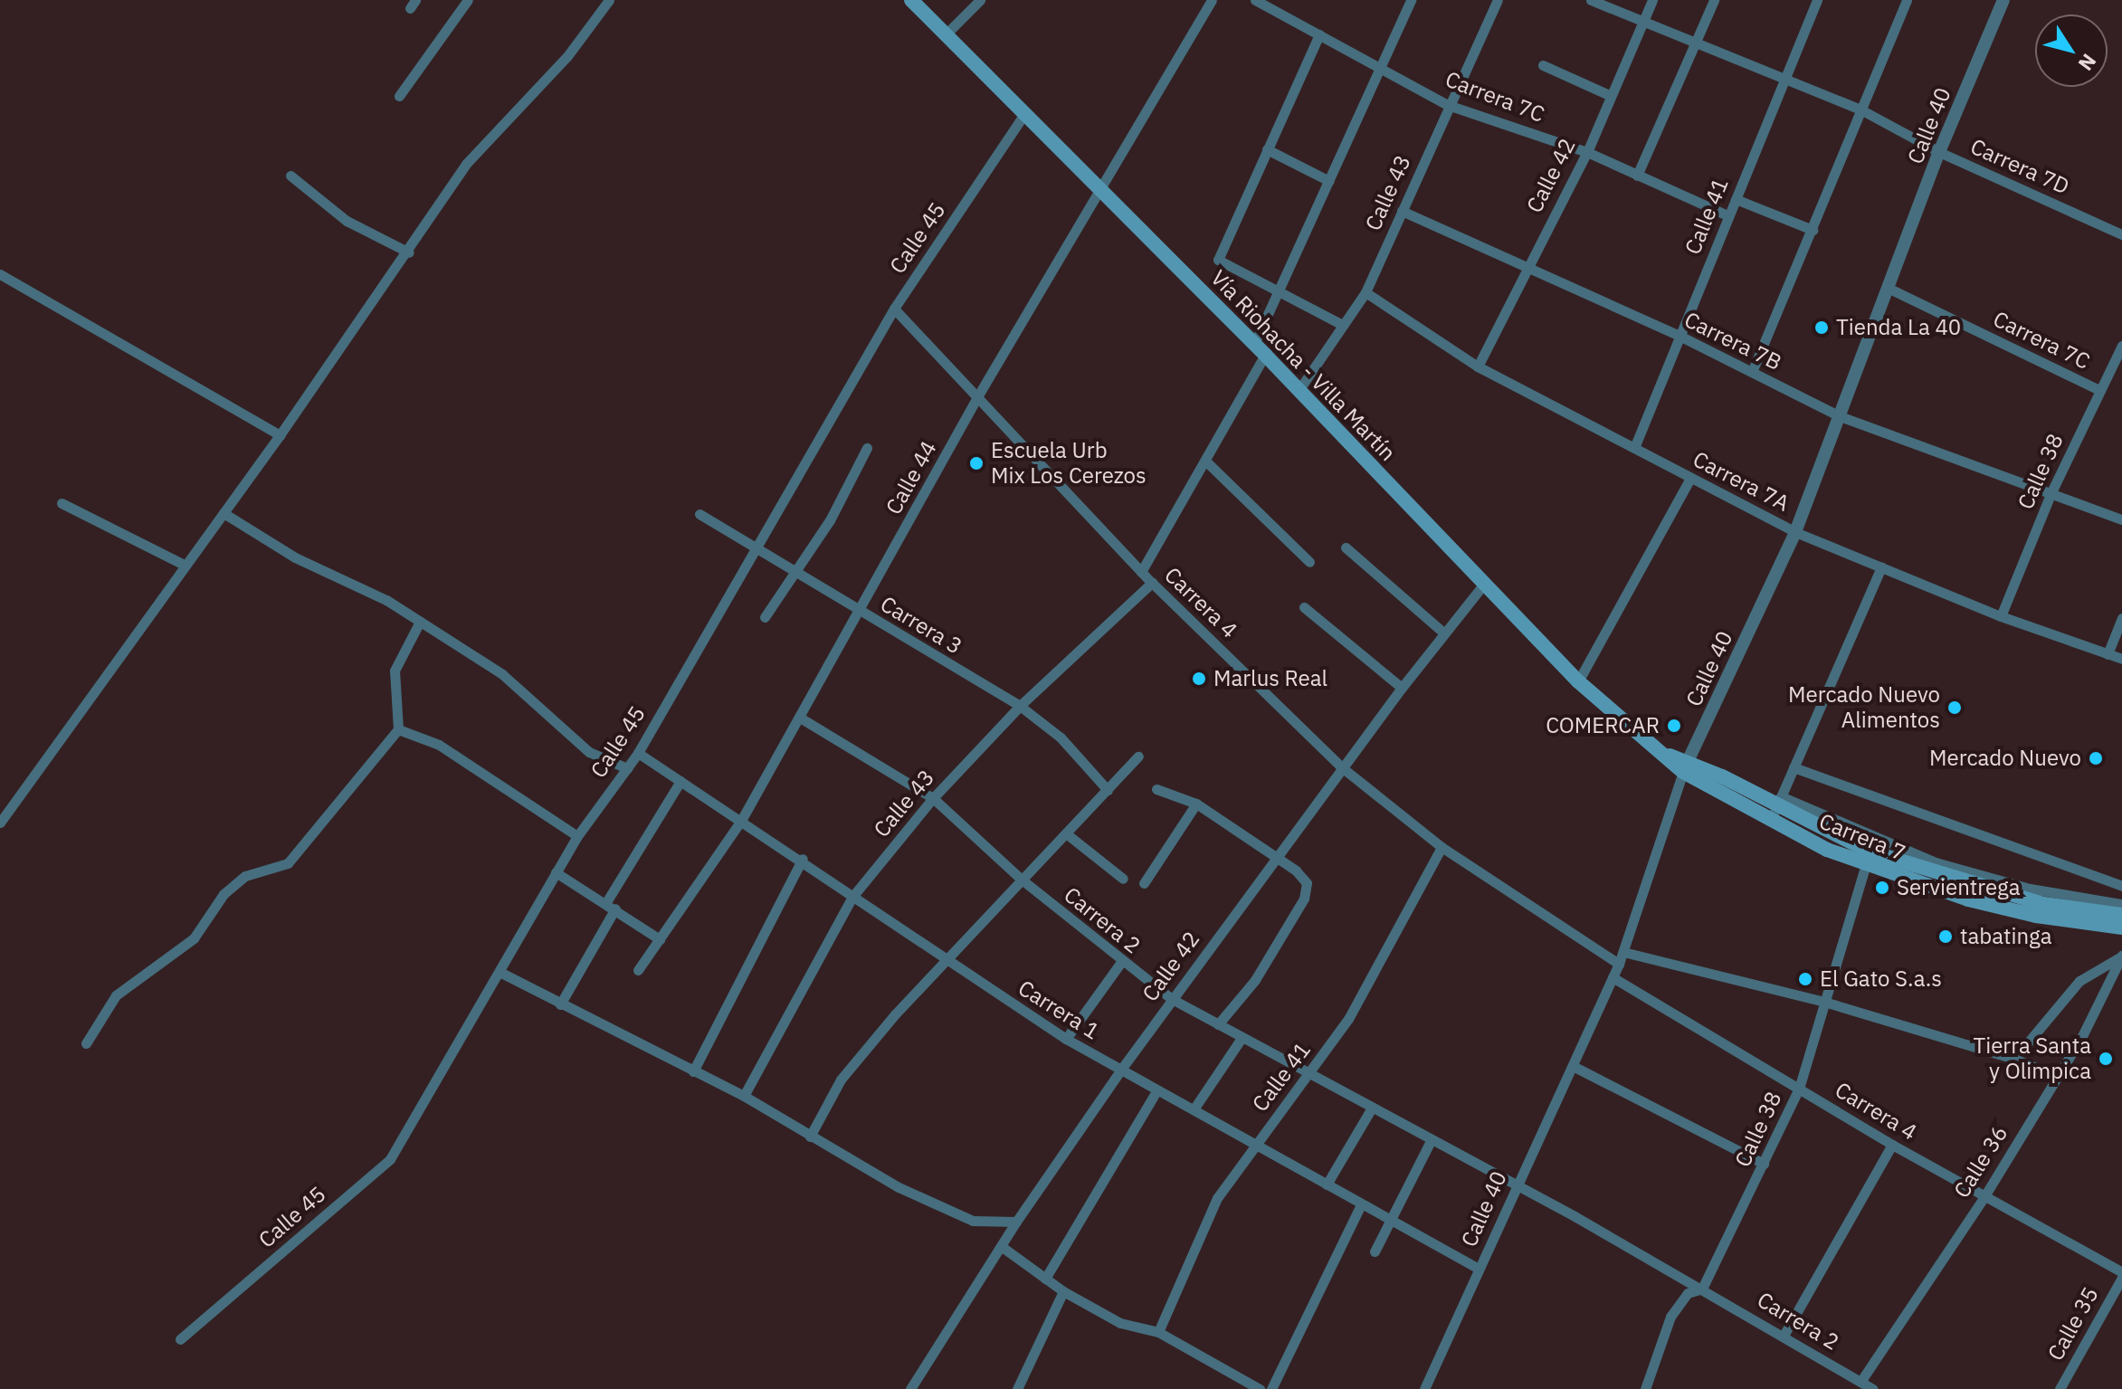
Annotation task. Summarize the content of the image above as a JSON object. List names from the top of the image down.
{
  "streets": {
    "main road": ["Vía Riohacha - Villa Martín", "Carrera 7"],
    "street": [
      "Carrera 7C",
      "Calle 40",
      "Carrera 7D",
      "Calle 42",
      "Calle 43",
      "Calle 41",
      "Calle 45",
      "Carrera 7B",
      "Calle 38",
      "Calle 44",
      "Carrera 7A",
      "Carrera 4",
      "Carrera 3",
      "Carrera 2",
      "Carrera 1",
      "Calle 36",
      "Calle 35"
    ]
  },
  "crossings": [
    ["Carrera 7C", "Calle 40"],
    ["Carrera 7C", "Calle 42"],
    ["Carrera 7C", "Calle 43"],
    ["Carrera 7C", "Calle 41"],
    ["Carrera 7C", "Calle 38"],
    ["Calle 40", "Carrera 7D"],
    ["Calle 40", "Carrera 7B"],
    ["Calle 40", "Vía Riohacha - Villa Martín"],
    ["Calle 40", "Carrera 7A"],
    ["Calle 40", "Carrera 4"],
    ["Calle 40", "Carrera 7"],
    ["Calle 40", "Carrera 2"],
    ["Calle 40", "Carrera 1"],
    ["Carrera 7D", "Calle 42"],
    ["Carrera 7D", "Calle 41"],
    ["Calle 42", "Carrera 7B"],
    ["Calle 42", "Vía Riohacha - Villa Martín"],
    ["Calle 42", "Carrera 7A"],
    ["Calle 42", "Carrera 4"],
    ["Calle 42", "Carrera 2"],
    ["Calle 42", "Carrera 1"],
    ["Calle 43", "Carrera 7B"],
    ["Calle 43", "Vía Riohacha - Villa Martín"],
    ["Calle 43", "Carrera 7A"],
    ["Calle 43", "Carrera 4"],
    ["Calle 43", "Carrera 3"],
    ["Calle 43", "Carrera 2"],
    ["Calle 43", "Carrera 1"],
    ["Calle 41", "Carrera 7B"],
    ["Calle 41", "Carrera 7A"],
    ["Calle 41", "Carrera 4"],
    ["Calle 41", "Carrera 2"],
    ["Calle 41", "Carrera 1"],
    ["Calle 45", "Vía Riohacha - Villa Martín"],
    ["Calle 45", "Carrera 4"],
    ["Calle 45", "Carrera 3"],
    ["Calle 45", "Carrera 1"],
    ["Carrera 7B", "Calle 38"],
    ["Vía Riohacha - Villa Martín", "Calle 44"],
    ["Vía Riohacha - Villa Martín", "Carrera 7"],
    ["Calle 38", "Carrera 7A"],
    ["Calle 38", "Carrera 4"],
    ["Calle 38", "Carrera 7"],
    ["Calle 38", "Carrera 2"],
    ["Calle 44", "Carrera 4"],
    ["Calle 44", "Carrera 3"],
    ["Calle 44", "Carrera 2"],
    ["Calle 44", "Carrera 1"],
    ["Carrera 4", "Calle 36"],
    ["Carrera 2", "Calle 36"]
  ],
  "places": [
    "Tienda La 40",
    "Escuela Urb Mix Los Cerezos",
    "Marlus Real",
    "Mercado Nuevo Alimentos",
    "COMERCAR",
    "Mercado Nuevo",
    "Servientrega",
    "tabatinga",
    "El Gato S.a.s",
    "Tierra Santa y Olimpica"
  ],
  "north": "bottom right"
}
